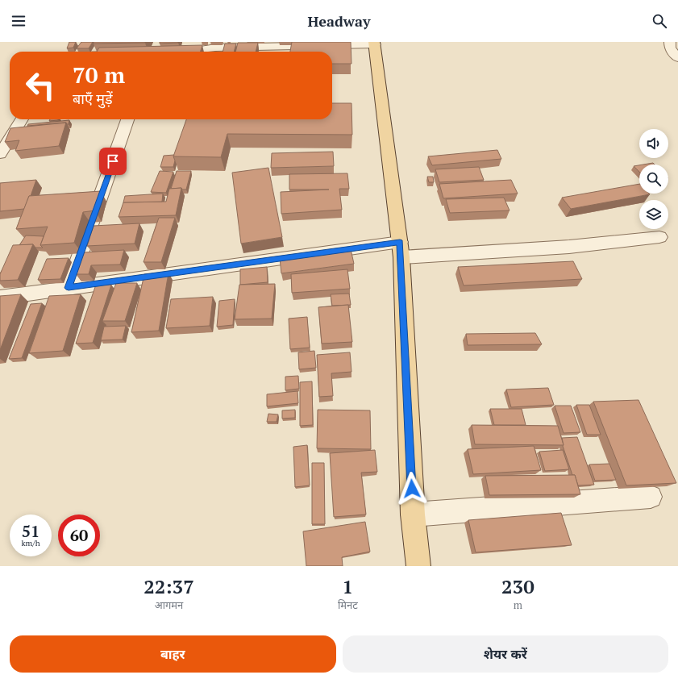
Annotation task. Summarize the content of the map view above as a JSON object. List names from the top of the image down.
{
  "page": {
    "header": "Headway",
    "turn": ["70 m", "बाएँ मुड़ें"],
    "speed": "51 km/h",
    "limit": "60",
    "eta": [
      "22:37",
      "आगमन",
      "1",
      "मिनट",
      "230",
      "m"
    ],
    "buttons": ["बाहर", "शेयर करें"]
  }
}
